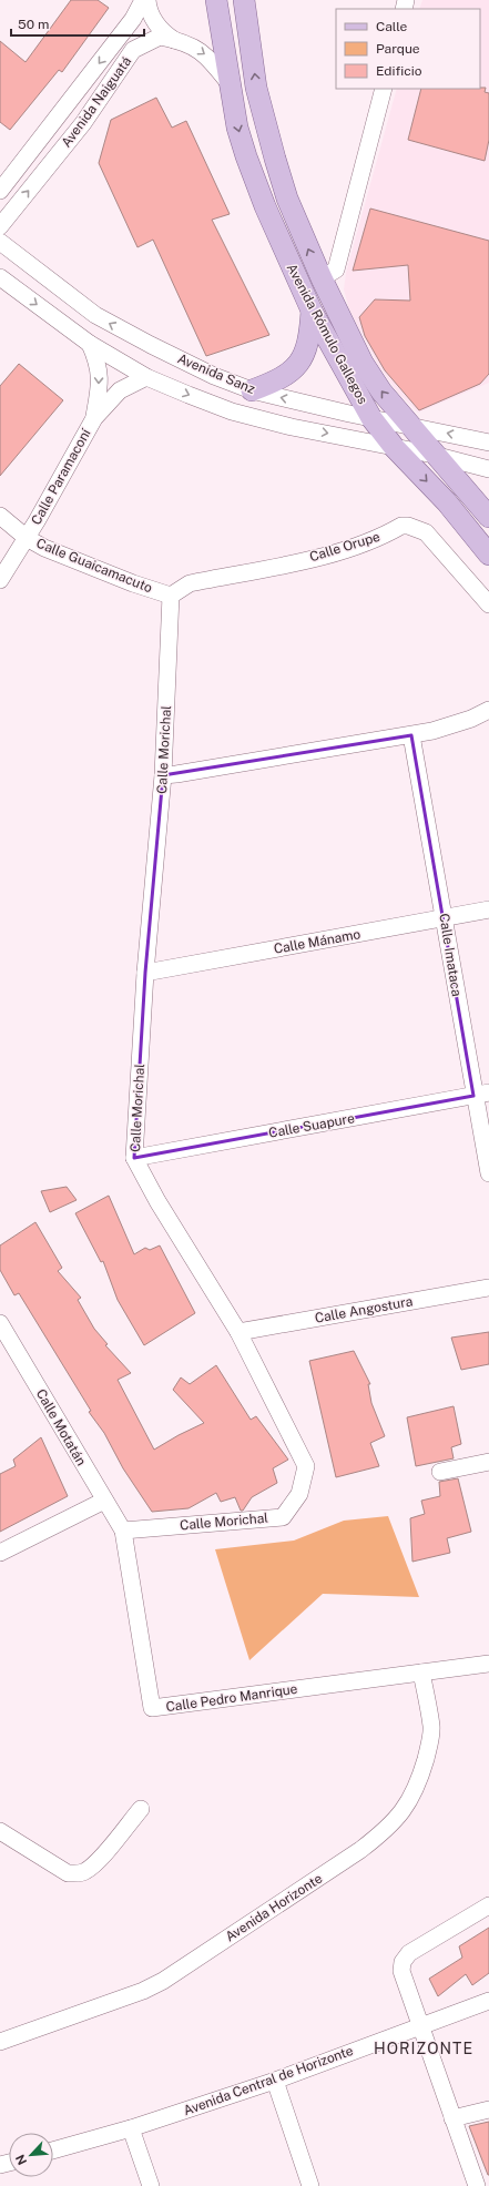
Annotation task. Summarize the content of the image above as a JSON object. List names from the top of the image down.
{
  "streets": {
    "main road": ["Avenida Rómulo Gallegos"],
    "street": [
      "Avenida Naiguatá",
      "Avenida Sanz",
      "Calle Paramaconí",
      "Calle Orupe",
      "Calle Guaicamacuto",
      "Calle Morichal",
      "Calle Mánamo",
      "Calle Imataca",
      "Calle Suapure",
      "Calle Angostura",
      "Calle Motatán",
      "Calle Pedro Manrique",
      "Avenida Horizonte",
      "Avenida Central de Horizonte"
    ]
  },
  "crossings": [
    ["Avenida Naiguatá", "Avenida Rómulo Gallegos"],
    ["Avenida Rómulo Gallegos", "Avenida Sanz"],
    ["Avenida Sanz", "Calle Paramaconí"],
    ["Calle Paramaconí", "Calle Guaicamacuto"],
    ["Calle Orupe", "Calle Guaicamacuto"],
    ["Calle Orupe", "Calle Morichal"],
    ["Calle Guaicamacuto", "Calle Morichal"],
    ["Calle Morichal", "Calle Mánamo"],
    ["Calle Morichal", "Calle Suapure"],
    ["Calle Morichal", "Calle Angostura"],
    ["Calle Morichal", "Calle Motatán"],
    ["Calle Morichal", "Calle Pedro Manrique"],
    ["Calle Mánamo", "Calle Imataca"],
    ["Calle Imataca", "Calle Suapure"],
    ["Calle Motatán", "Calle Pedro Manrique"],
    ["Calle Pedro Manrique", "Avenida Horizonte"]
  ],
  "districts": ["HORIZONTE"],
  "legend": ["Calle", "Parque", "Edificio"],
  "scale_bar": "50 m",
  "north": "bottom left"
}
